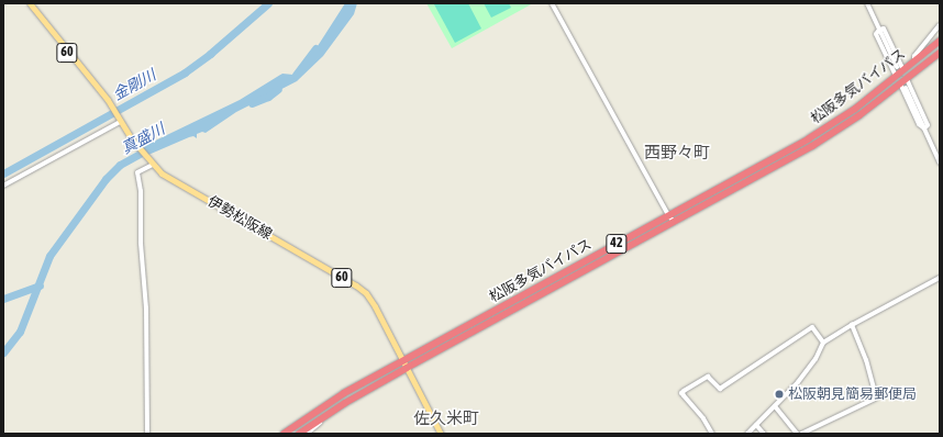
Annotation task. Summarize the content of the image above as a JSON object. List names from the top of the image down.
{
  "streets": {
    "highway": ["松阪多気バイパス", "42"],
    "main road": ["60", "伊勢松阪線"]
  },
  "crossings": [
    ["松阪多気バイパス", "伊勢松阪線"]
  ],
  "districts": ["西野々町", "佐久米町"],
  "water": ["金剛川", "真盛川"],
  "places": ["松阪朝見簡易郵便局"]
}
